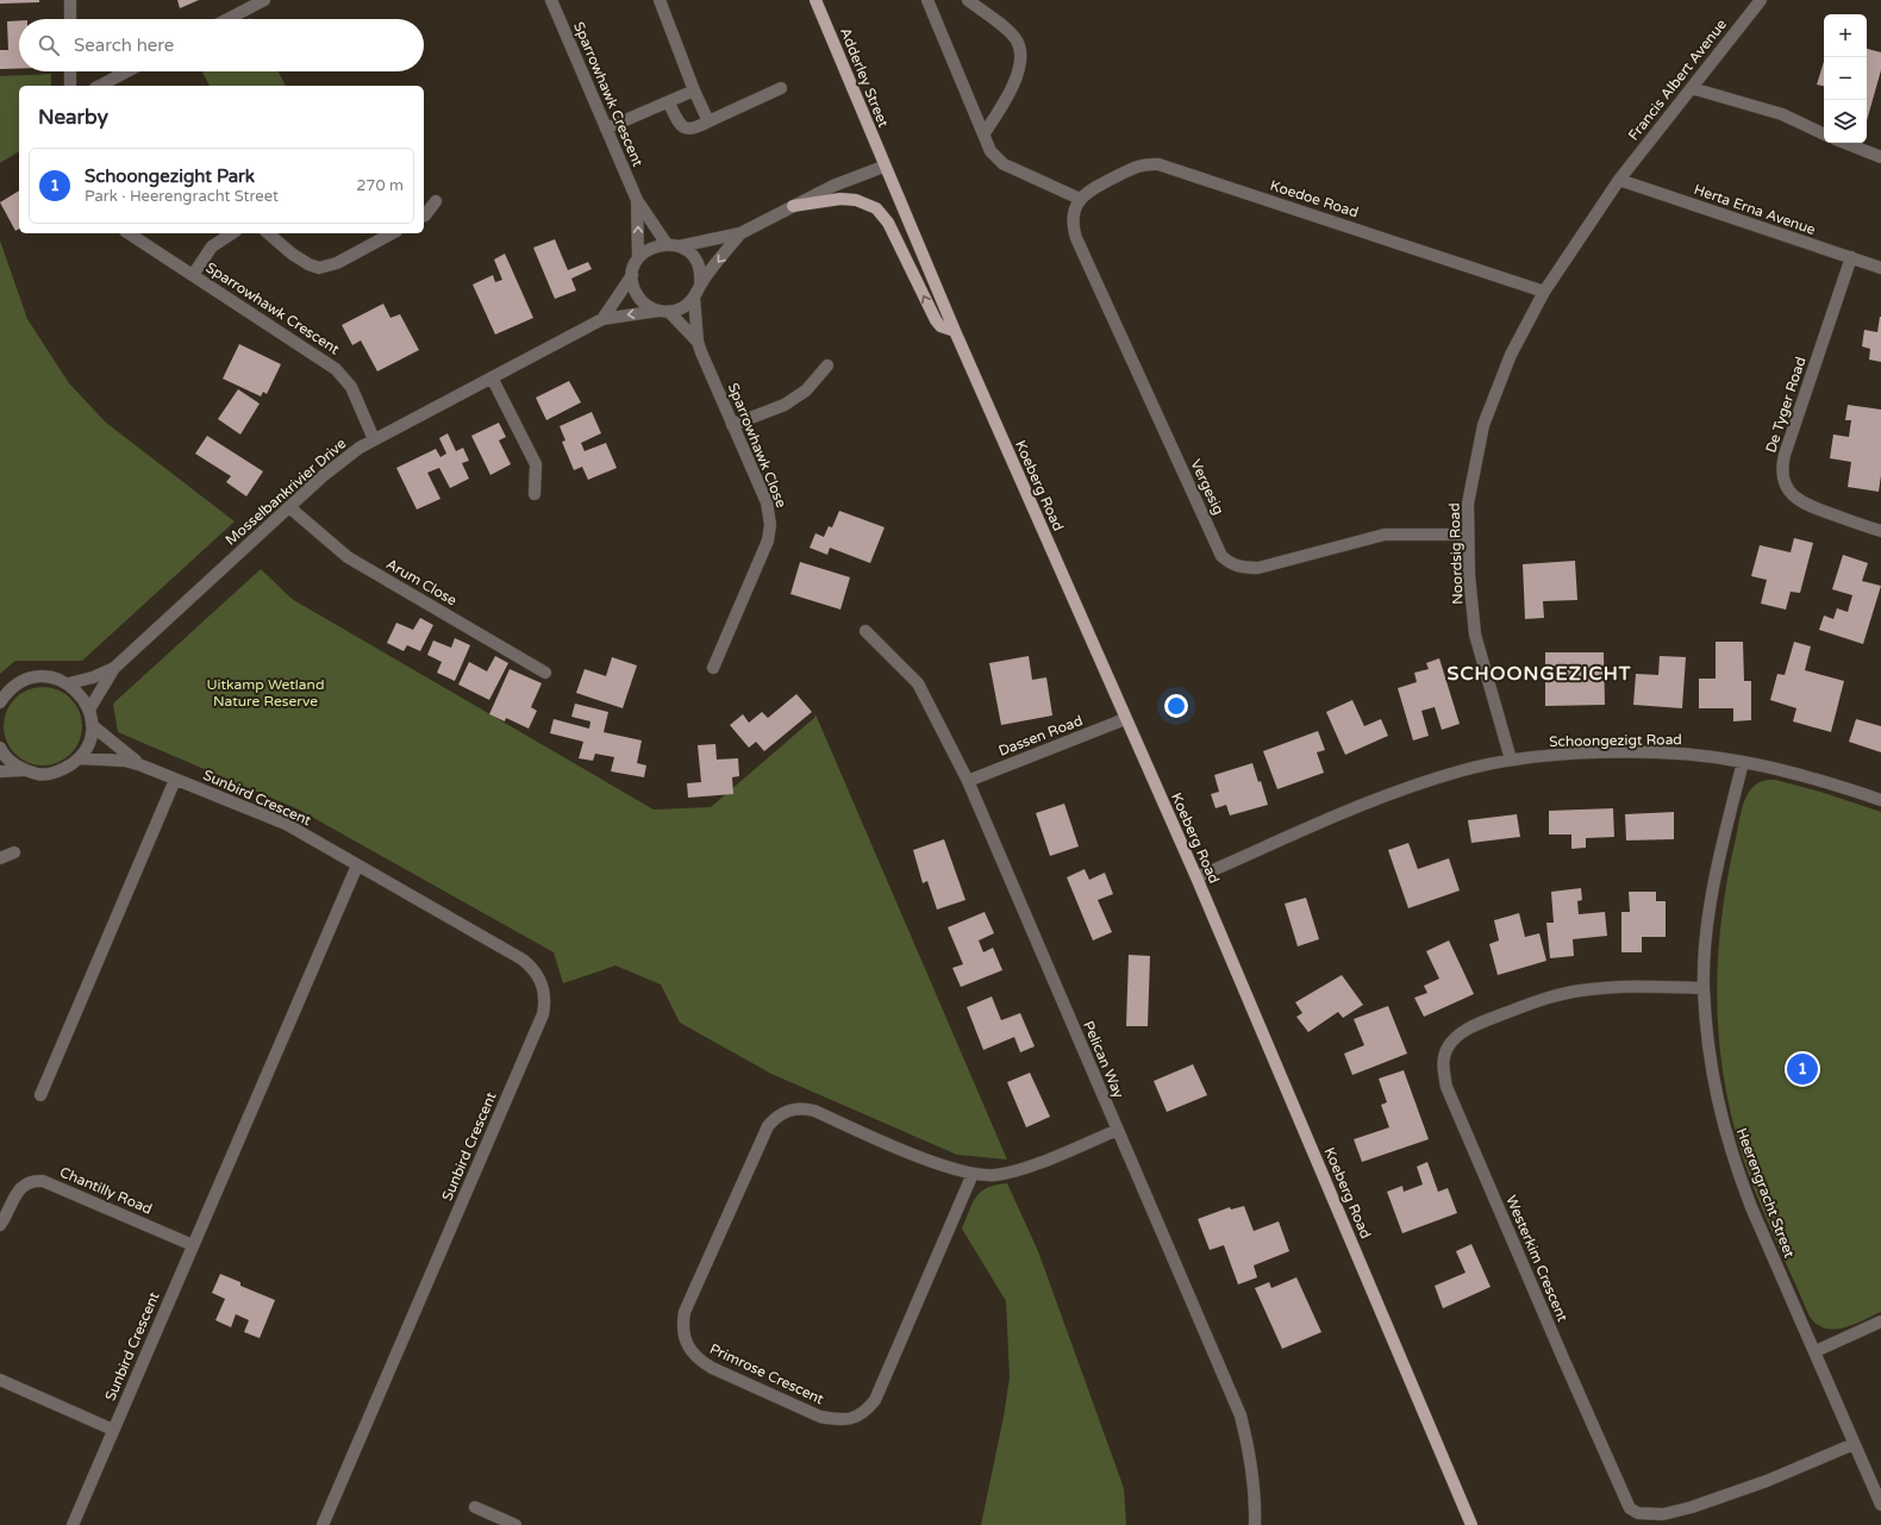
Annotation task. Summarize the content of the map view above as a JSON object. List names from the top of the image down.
{
  "streets": {
    "main road": ["Adderley Street", "Koeberg Road"],
    "street": [
      "Francis Albert Avenue",
      "Sparrowhawk Crescent",
      "Koedoe Road",
      "Herta Erna Avenue",
      "De Tyger Road",
      "Sparrowhawk Close",
      "Vergesig",
      "Mosselbankrivier Drive",
      "Noordsig Road",
      "Arum Close",
      "Dassen Road",
      "Schoongezigt Road",
      "Sunbird Crescent",
      "Pelican Way",
      "Chantilly Road",
      "Heerengracht Street",
      "Westerkim Crescent",
      "Primrose Crescent"
    ]
  },
  "crossings": [
    ["Adderley Street", "Koeberg Road"],
    ["Francis Albert Avenue", "Herta Erna Avenue"],
    ["Francis Albert Avenue", "Noordsig Road"],
    ["Sparrowhawk Crescent", "Sparrowhawk Close"],
    ["Sparrowhawk Crescent", "Mosselbankrivier Drive"],
    ["Koedoe Road", "Vergesig"],
    ["Koedoe Road", "Noordsig Road"],
    ["Herta Erna Avenue", "De Tyger Road"],
    ["Herta Erna Avenue", "Noordsig Road"],
    ["Sparrowhawk Close", "Mosselbankrivier Drive"],
    ["Koeberg Road", "Dassen Road"],
    ["Koeberg Road", "Schoongezigt Road"],
    ["Vergesig", "Noordsig Road"],
    ["Mosselbankrivier Drive", "Arum Close"],
    ["Noordsig Road", "Schoongezigt Road"],
    ["Dassen Road", "Pelican Way"],
    ["Schoongezigt Road", "Heerengracht Street"],
    ["Sunbird Crescent", "Chantilly Road"],
    ["Pelican Way", "Primrose Crescent"],
    ["Heerengracht Street", "Westerkim Crescent"]
  ],
  "districts": ["SCHOONGEZICHT"],
  "parks": ["Uitkamp Wetland Nature Reserve"],
  "page": {
    "map_buttons": ["+", "−"],
    "search": "Search here",
    "heading": "Nearby",
    "list": [
      {
        "mark": "1",
        "name": "Schoongezight Park",
        "note": "Park · Heerengracht Street",
        "value": "270 m"
      }
    ],
    "pins": "1"
  }
}
